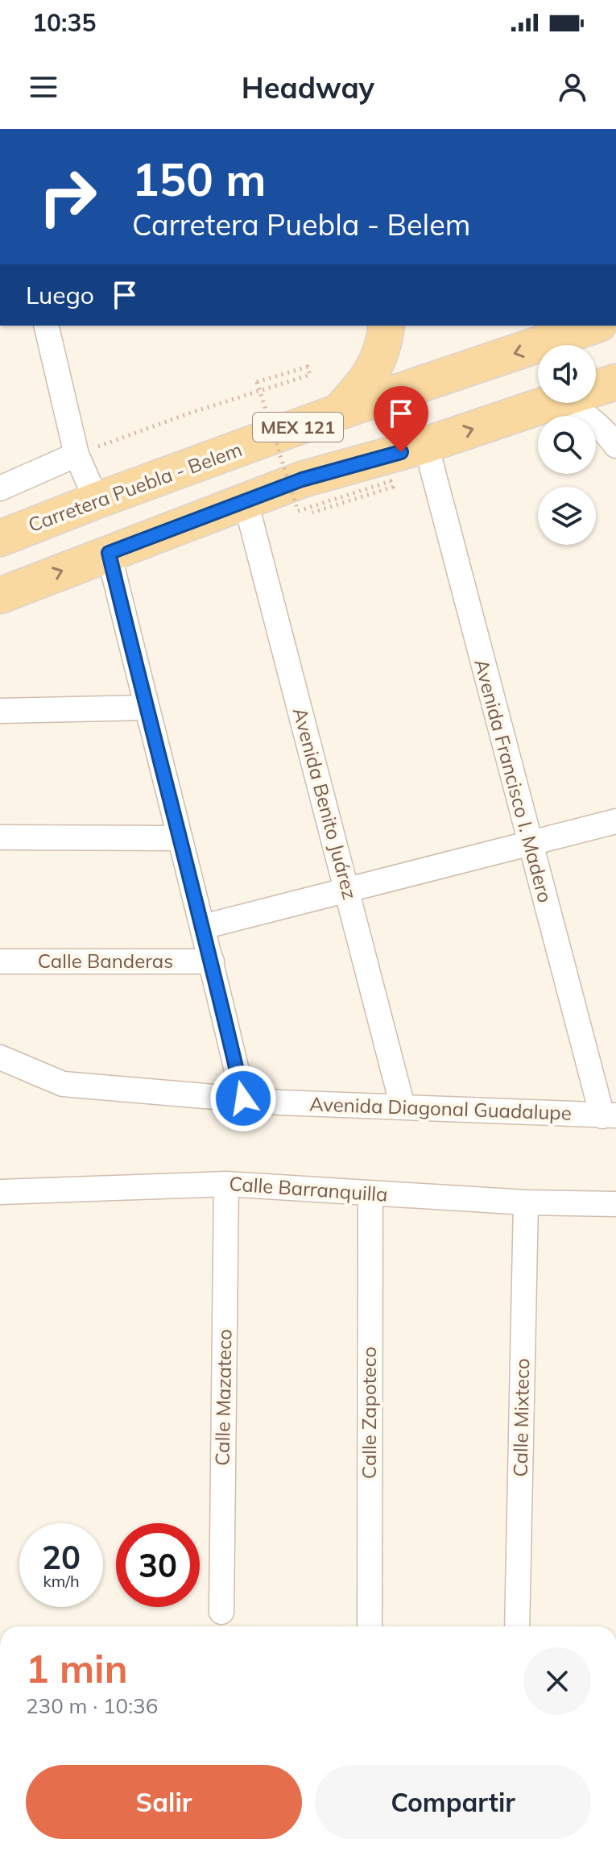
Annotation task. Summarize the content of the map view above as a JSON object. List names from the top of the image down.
{
  "streets": {
    "main road": ["MEX 121", "Carretera Puebla - Belem"],
    "street": [
      "Avenida Francisco I. Madero",
      "Avenida Benito Juárez",
      "Calle Banderas",
      "Avenida Diagonal Guadalupe",
      "Calle Barranquilla",
      "Calle Mazateco",
      "Calle Zapoteco",
      "Calle Mixteco"
    ]
  },
  "crossings": [
    ["MEX 121", "Avenida Francisco I. Madero"],
    ["MEX 121", "Avenida Benito Juárez"],
    ["Avenida Francisco I. Madero", "Avenida Diagonal Guadalupe"],
    ["Avenida Benito Juárez", "Avenida Diagonal Guadalupe"],
    ["Calle Barranquilla", "Calle Mazateco"],
    ["Calle Barranquilla", "Calle Zapoteco"],
    ["Calle Barranquilla", "Calle Mixteco"]
  ],
  "page": {
    "status": "10:35",
    "header": "Headway",
    "turn": ["150 m", "Carretera Puebla - Belem"],
    "then": "Luego",
    "speed": "20 km/h",
    "limit": "30",
    "heading": ["1 min", "230 m · 10:36"],
    "buttons": ["Salir", "Compartir"]
  }
}
